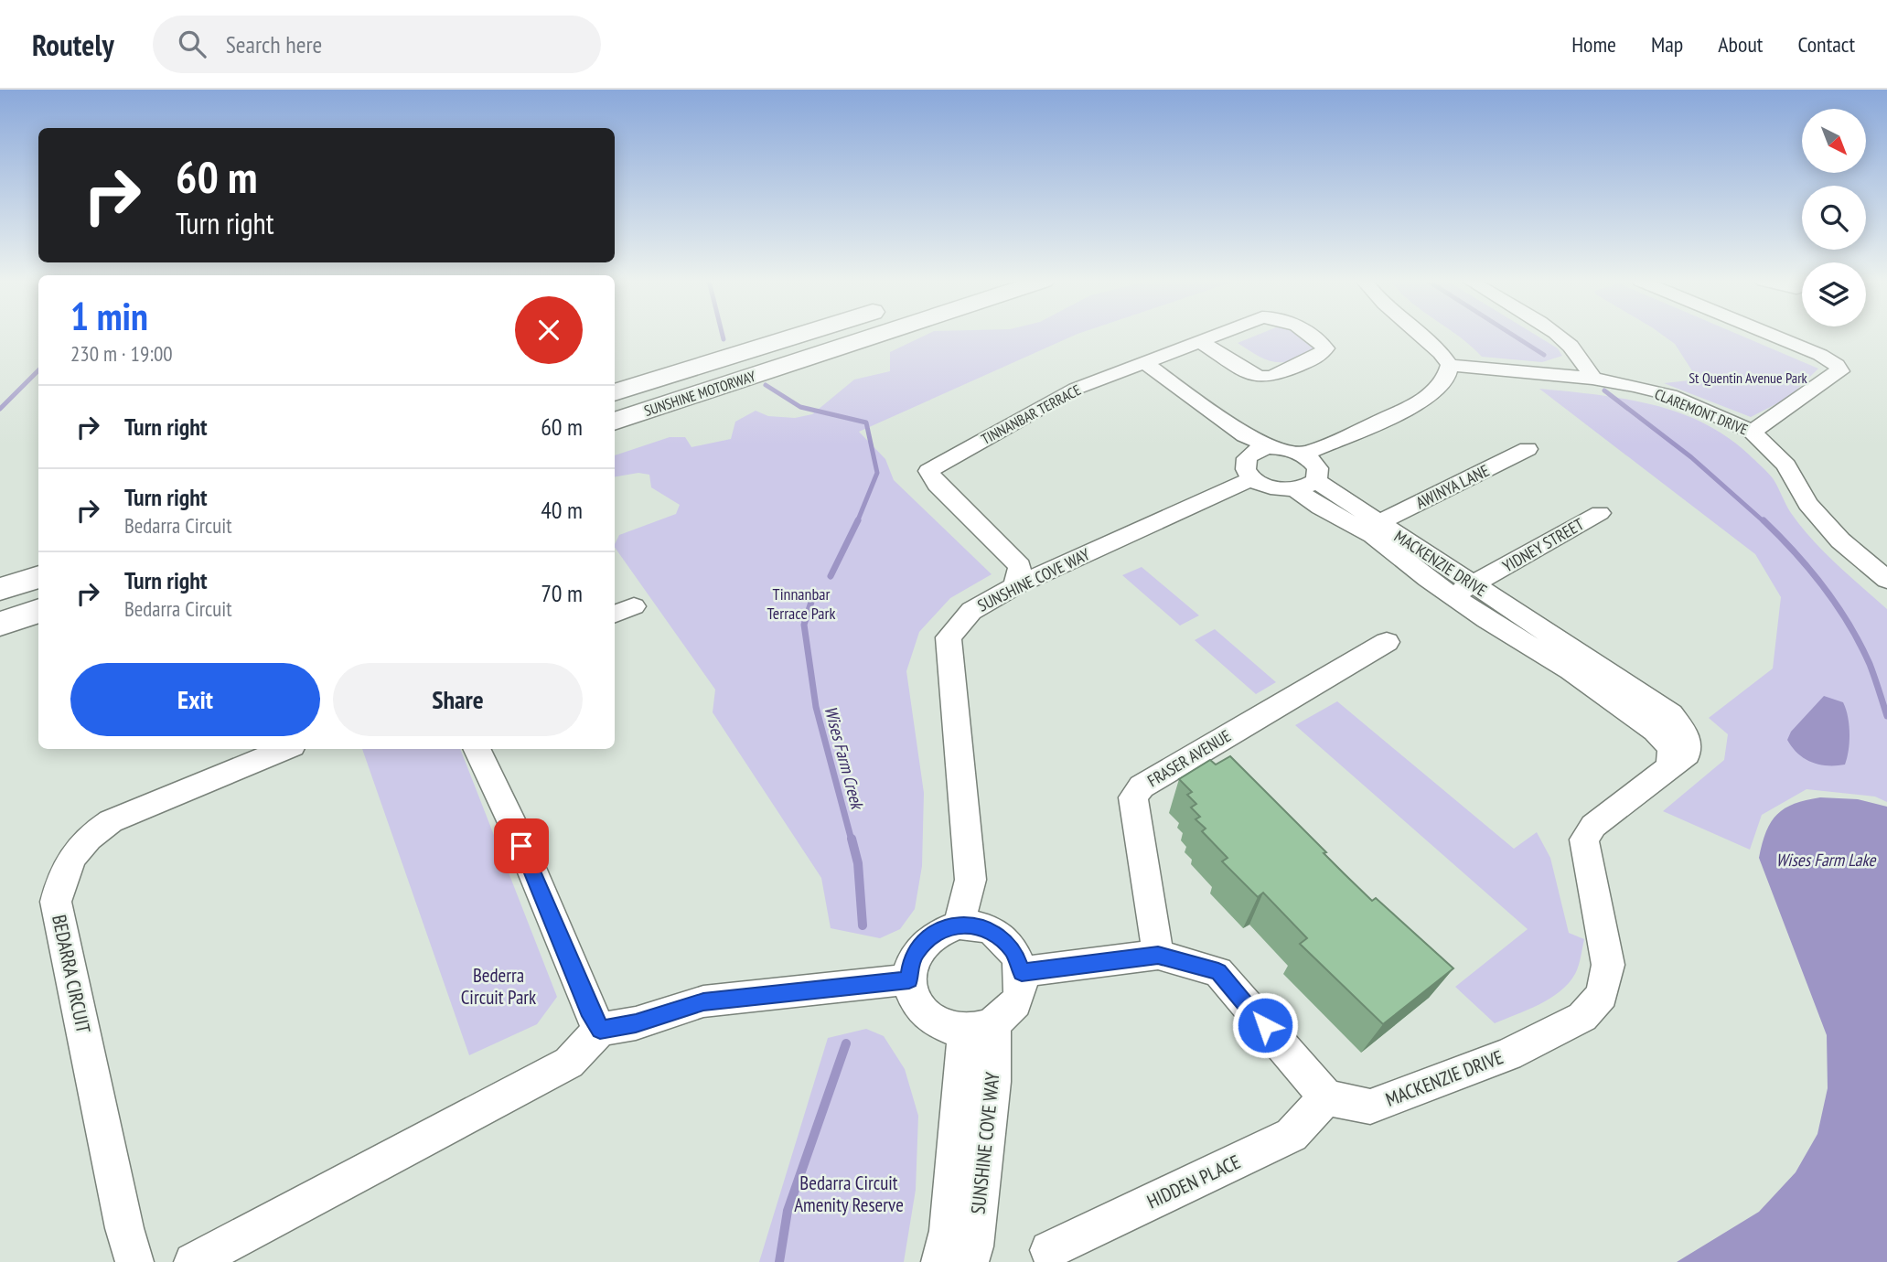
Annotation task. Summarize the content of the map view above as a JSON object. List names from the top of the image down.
{
  "streets": {
    "highway": ["SUNSHINE MOTORWAY"],
    "street": [
      "CLAREMONT DRIVE",
      "TINNANBAR TERRACE",
      "AWINYA LANE",
      "YIDNEY STREET",
      "MACKENZIE DRIVE",
      "SUNSHINE COVE WAY",
      "FRASER AVENUE",
      "BEDARRA CIRCUIT",
      "HIDDEN PLACE"
    ]
  },
  "crossings": [
    ["TINNANBAR TERRACE", "SUNSHINE COVE WAY"],
    ["AWINYA LANE", "MACKENZIE DRIVE"],
    ["YIDNEY STREET", "MACKENZIE DRIVE"],
    ["MACKENZIE DRIVE", "HIDDEN PLACE"]
  ],
  "water": ["Wises Farm Creek", "Wises Farm Lake"],
  "parks": [
    "St Quentin Avenue Park",
    "Tinnanbar Terrace Park",
    "Bederra Circuit Park",
    "Bedarra Circuit Amenity Reserve"
  ],
  "north": "bottom right",
  "page": {
    "header": "Routely",
    "search": "Search here",
    "nav": [
      "Home",
      "Map",
      "About",
      "Contact"
    ],
    "turn": ["60 m", "Turn right"],
    "heading": ["1 min", "230 m · 19:00"],
    "list": [
      {
        "name": "Turn right",
        "value": "60 m"
      },
      {
        "name": "Turn right",
        "note": "Bedarra Circuit",
        "value": "40 m"
      },
      {
        "name": "Turn right",
        "note": "Bedarra Circuit",
        "value": "70 m"
      }
    ],
    "buttons": ["Exit", "Share"]
  }
}
